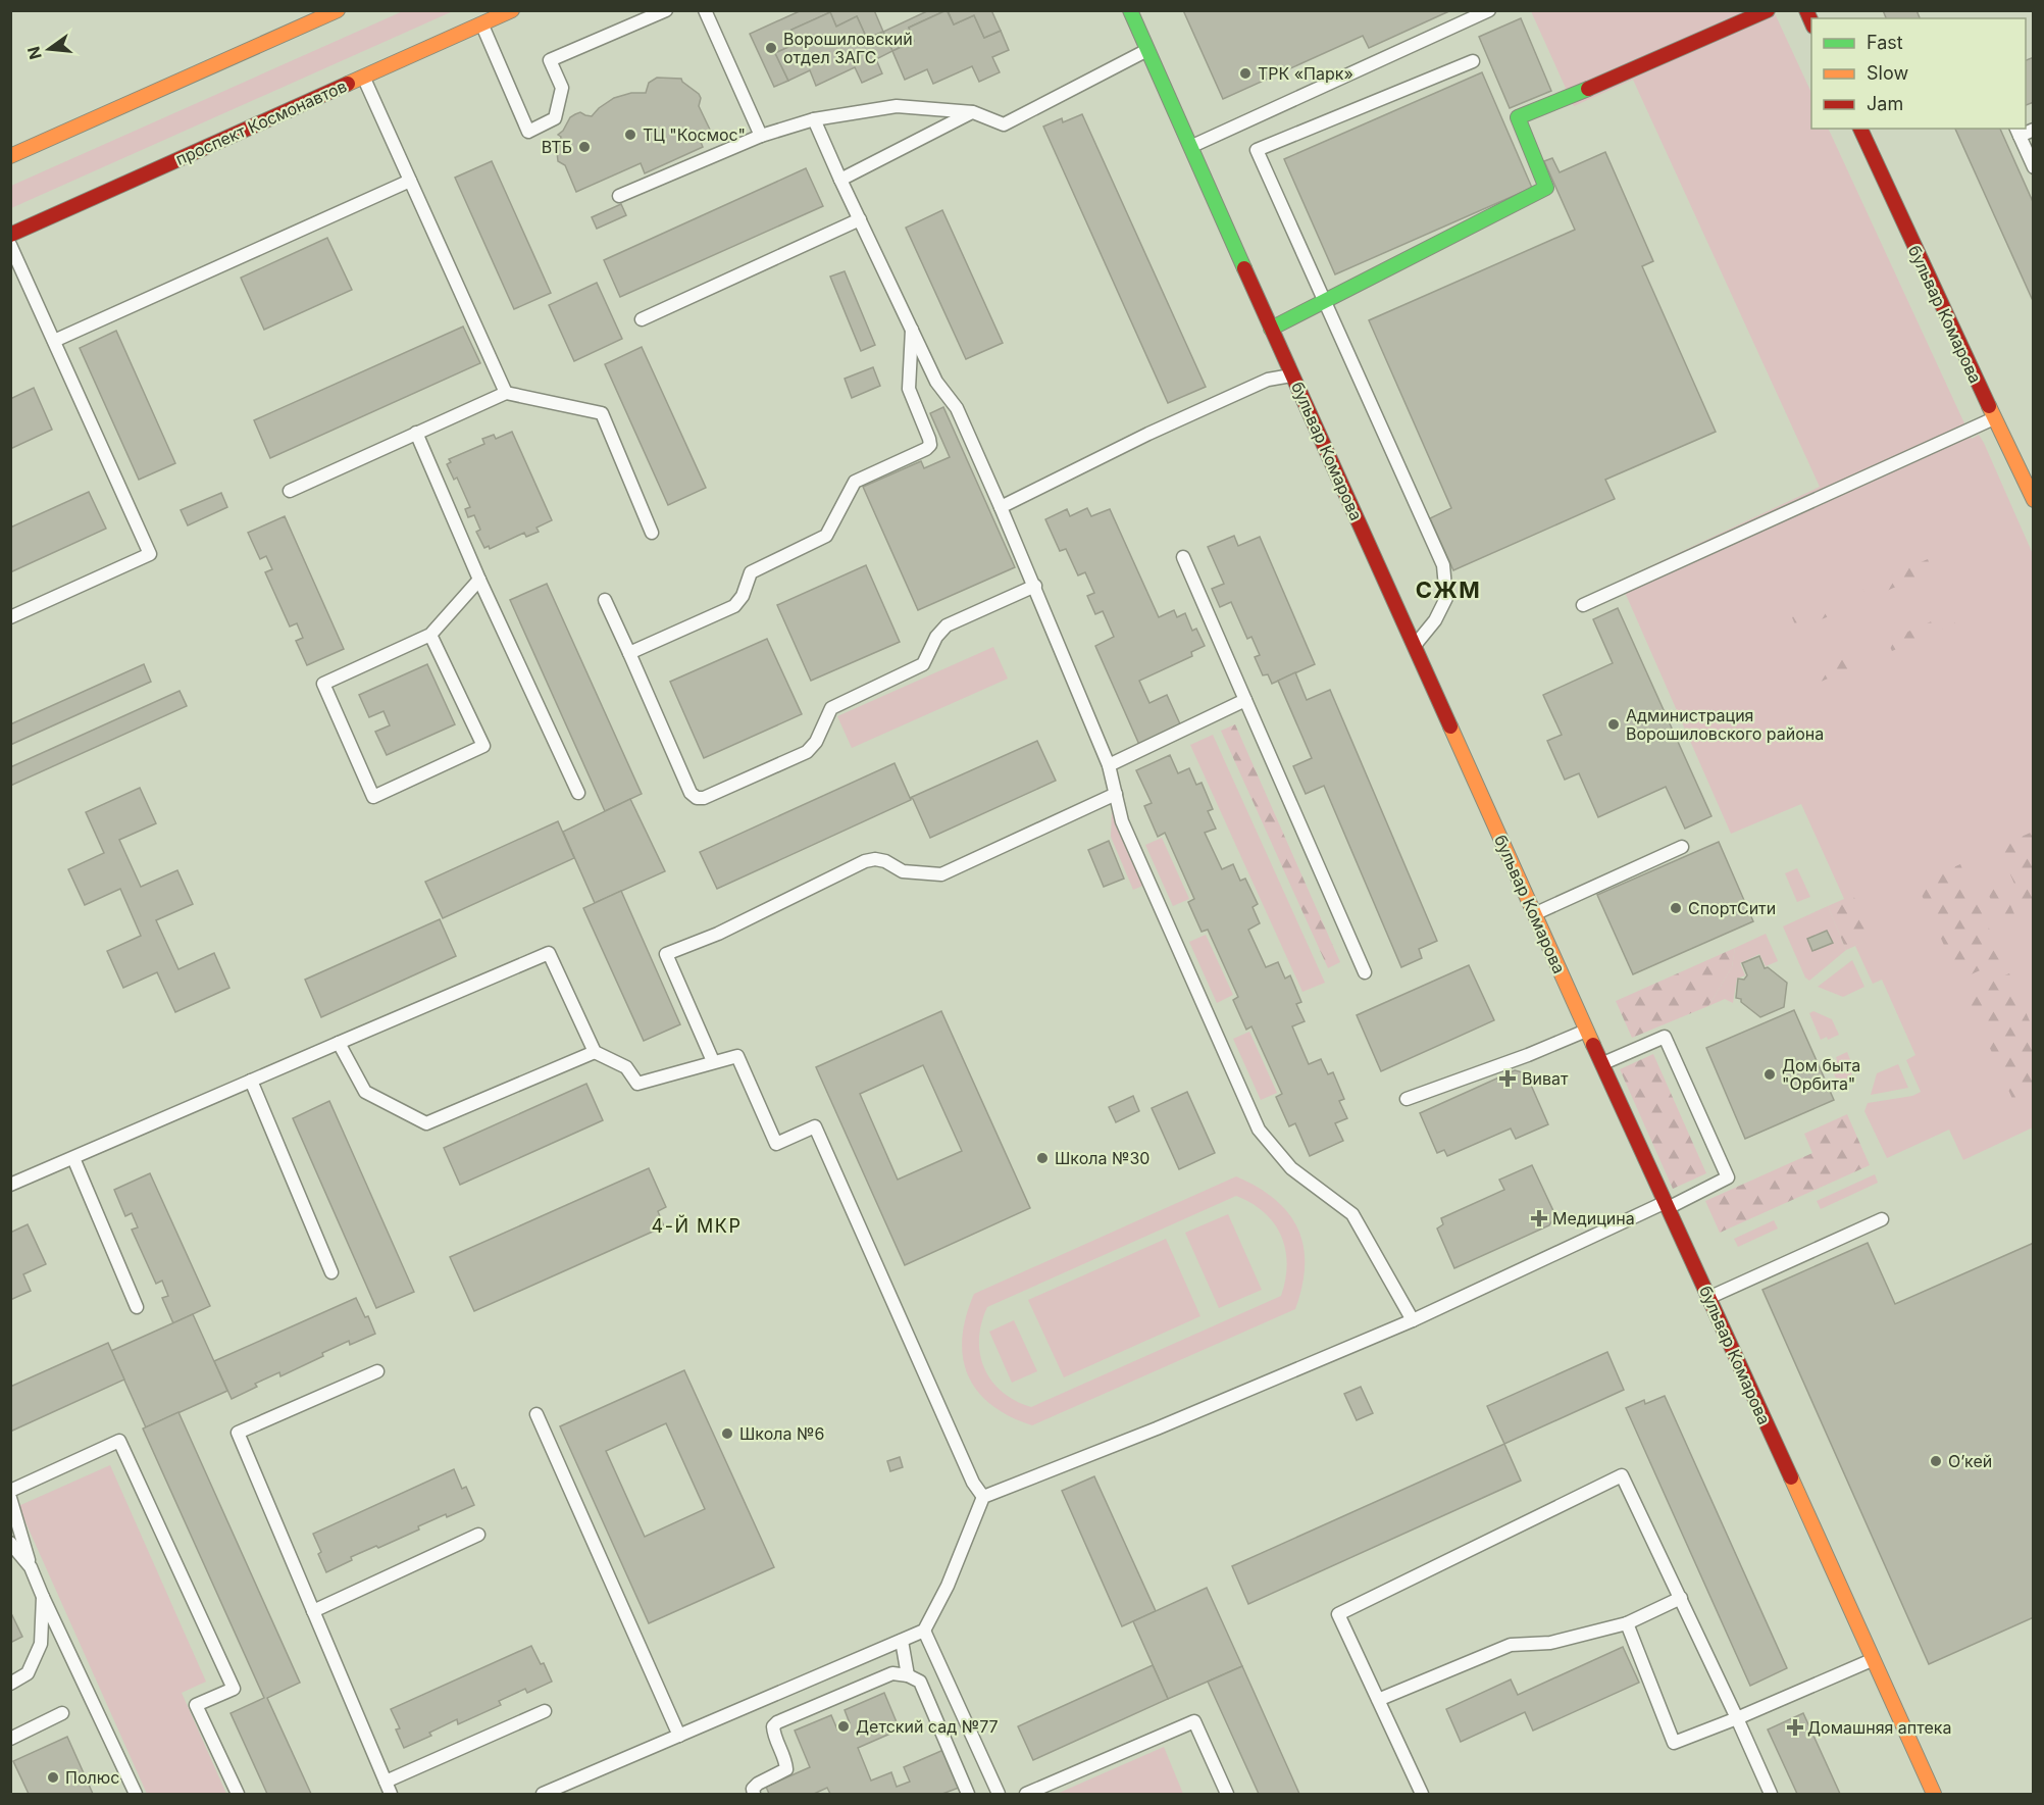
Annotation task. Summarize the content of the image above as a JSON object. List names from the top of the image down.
{
  "streets": {
    "street": ["проспект Космонавтов", "бульвар Комарова"]
  },
  "districts": ["СЖМ", "4-Й МКР"],
  "places": {
    "other": [
      "Ворошиловский отдел ЗАГС",
      "ТРК «Парк»",
      "ТЦ \"Космос\"",
      "ВТБ",
      "Администрация Ворошиловского района",
      "СпортСити",
      "Дом быта \"Орбита\"",
      "Школа №30",
      "Школа №6",
      "О’кей",
      "Детский сад №77",
      "Полюс"
    ],
    "health": ["Виват", "Медицина", "Домашняя аптека"]
  },
  "legend": ["Fast", "Slow", "Jam"],
  "north": "left"
}
